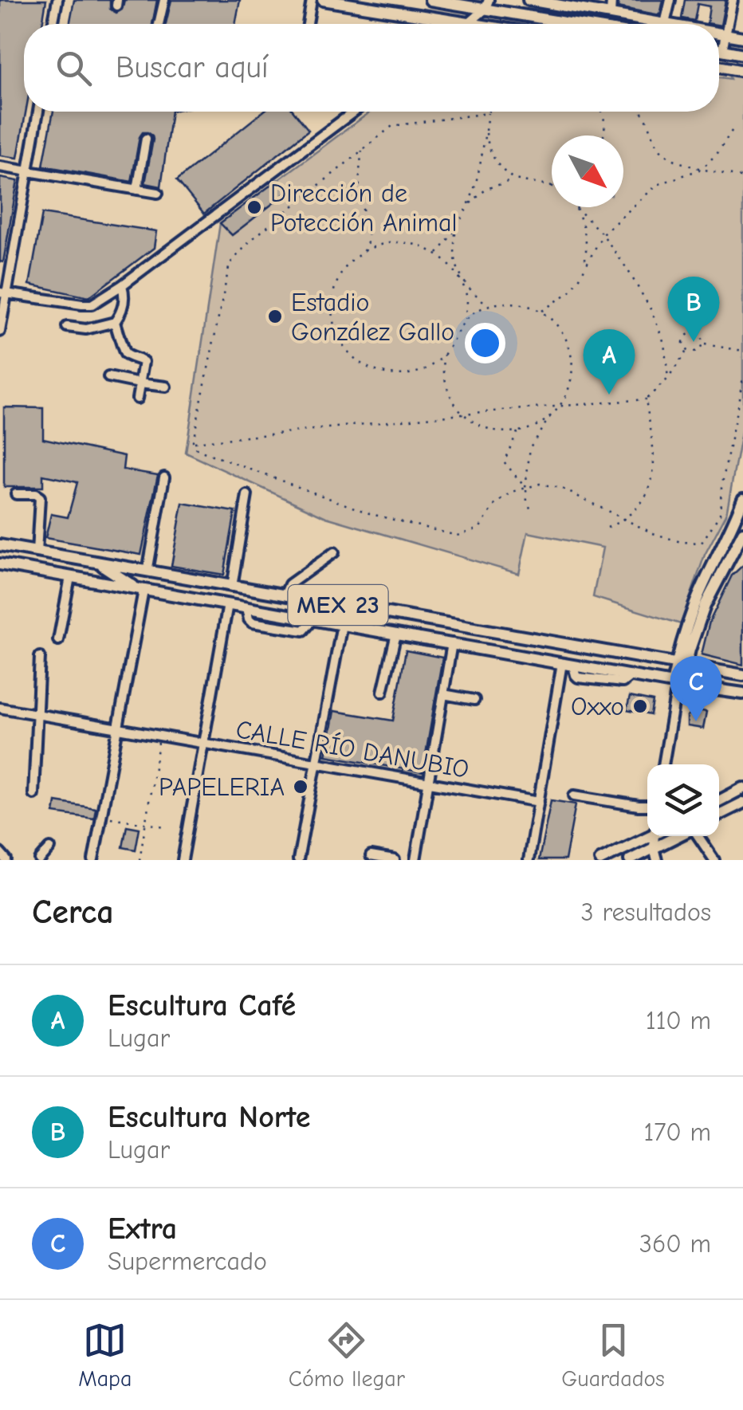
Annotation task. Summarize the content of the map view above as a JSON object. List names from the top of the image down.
{
  "streets": {
    "main road": ["MEX 23"],
    "street": ["CALLE RÍO DANUBIO"]
  },
  "places": [
    "Dirección de Potección Animal",
    "Estadio González Gallo",
    "Oxxo",
    "PAPELERIA"
  ],
  "north": "bottom right",
  "page": {
    "search": "Buscar aquí",
    "pins": ["B", "A", "C"],
    "heading": ["Cerca", "3 resultados"],
    "list": [
      {
        "mark": "A",
        "name": "Escultura Café",
        "note": "Lugar",
        "value": "110 m"
      },
      {
        "mark": "B",
        "name": "Escultura Norte",
        "note": "Lugar",
        "value": "170 m"
      },
      {
        "mark": "C",
        "name": "Extra",
        "note": "Supermercado",
        "value": "360 m"
      }
    ],
    "nav": ["Mapa", "Cómo llegar", "Guardados"]
  }
}
